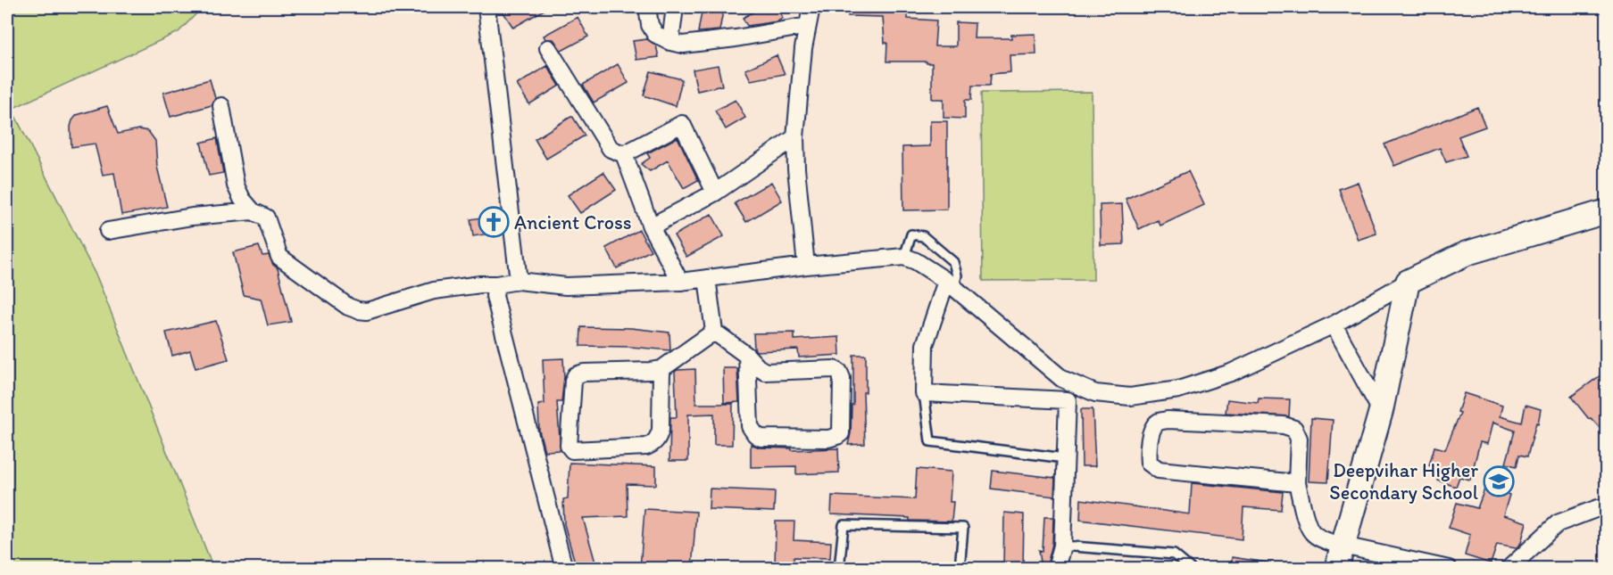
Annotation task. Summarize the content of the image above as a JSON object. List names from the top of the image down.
{
  "places": {
    "church": ["Ancient Cross"],
    "school or university": ["Deepvihar Higher Secondary School"]
  }
}
